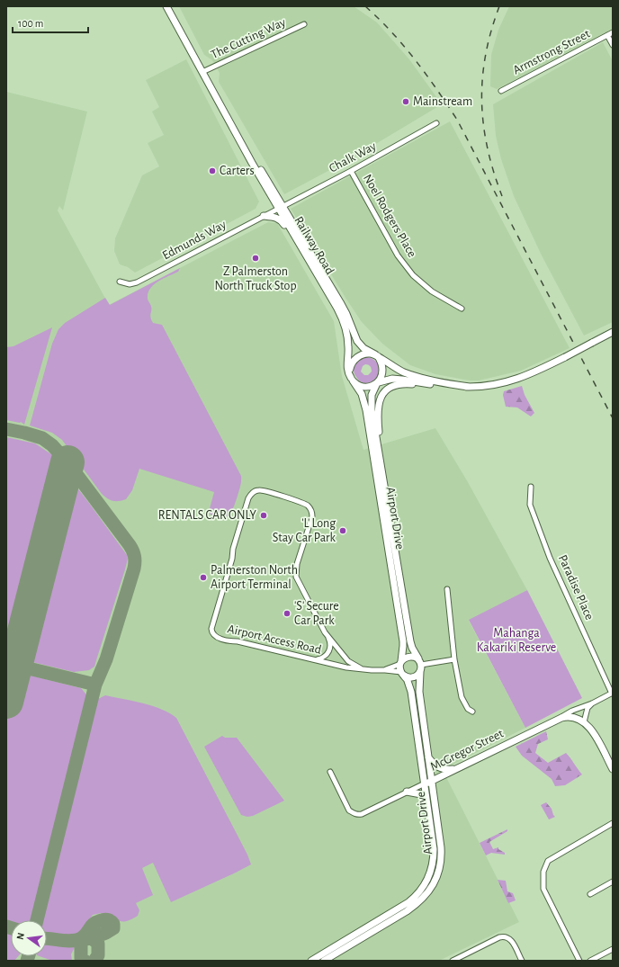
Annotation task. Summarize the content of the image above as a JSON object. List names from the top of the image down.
{
  "streets": {
    "main road": ["Railway Road", "Airport Drive", "McGregor Street"],
    "street": [
      "The Cutting Way",
      "Armstrong Street",
      "Chalk Way",
      "Noel Rodgers Place",
      "Edmunds Way",
      "Paradise Place",
      "Airport Access Road"
    ]
  },
  "crossings": [
    ["The Cutting Way", "Railway Road"],
    ["Chalk Way", "Noel Rodgers Place"],
    ["Chalk Way", "Edmunds Way"],
    ["Chalk Way", "Railway Road"],
    ["Edmunds Way", "Railway Road"],
    ["Railway Road", "Airport Drive"],
    ["Airport Drive", "Airport Access Road"],
    ["Airport Drive", "McGregor Street"]
  ],
  "parks": ["Mahanga Kakariki Reserve"],
  "places": [
    "Mainstream",
    "Carters",
    "Z Palmerston North Truck Stop",
    "RENTALS CAR ONLY",
    "'L' Long Stay Car Park",
    "Palmerston North Airport Terminal",
    "'S' Secure Car Park"
  ],
  "scale_bar": "100 m",
  "north": "left"
}
